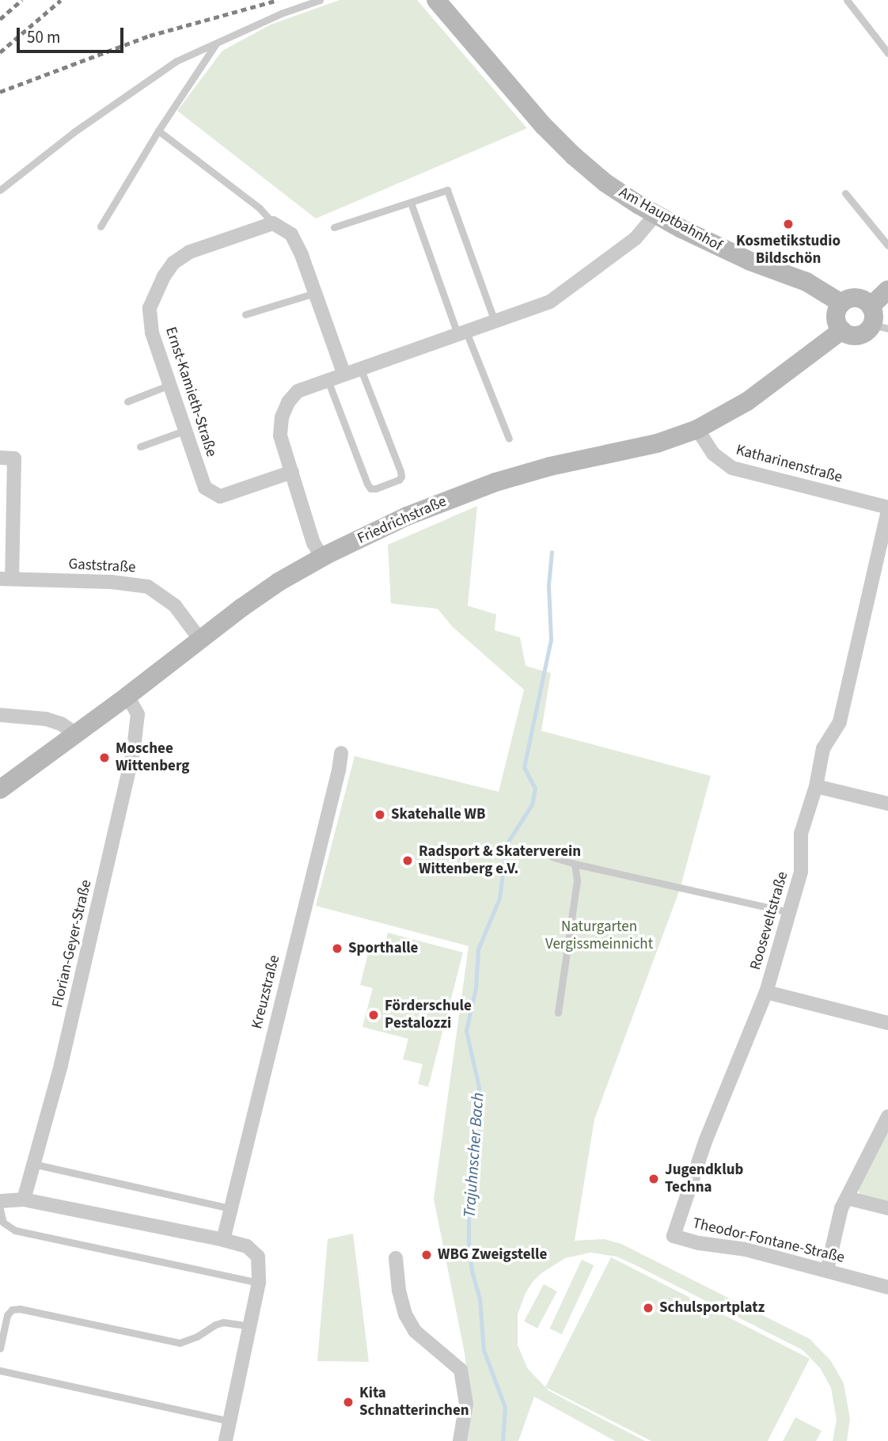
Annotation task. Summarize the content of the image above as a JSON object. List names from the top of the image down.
{
  "streets": {
    "street": [
      "Am Hauptbahnhof",
      "Ernst-Kamieth-Straße",
      "Katharinenstraße",
      "Friedrichstraße",
      "Gaststraße",
      "Rooseveltstraße",
      "Florian-Geyer-Straße",
      "Kreuzstraße",
      "Theodor-Fontane-Straße"
    ]
  },
  "crossings": [
    ["Am Hauptbahnhof", "Friedrichstraße"],
    ["Katharinenstraße", "Friedrichstraße"],
    ["Katharinenstraße", "Rooseveltstraße"],
    ["Friedrichstraße", "Gaststraße"],
    ["Friedrichstraße", "Florian-Geyer-Straße"],
    ["Rooseveltstraße", "Theodor-Fontane-Straße"]
  ],
  "water": ["Trajuhnscher Bach"],
  "parks": ["Naturgarten Vergissmeinnicht"],
  "places": [
    "Kosmetikstudio Bildschön",
    "Moschee Wittenberg",
    "Skatehalle WB",
    "Radsport & Skaterverein Wittenberg e.V.",
    "Sporthalle",
    "Förderschule Pestalozzi",
    "Jugendklub Techna",
    "WBG Zweigstelle",
    "Schulsportplatz",
    "Kita Schnatterinchen"
  ],
  "scale_bar": "50 m"
}
